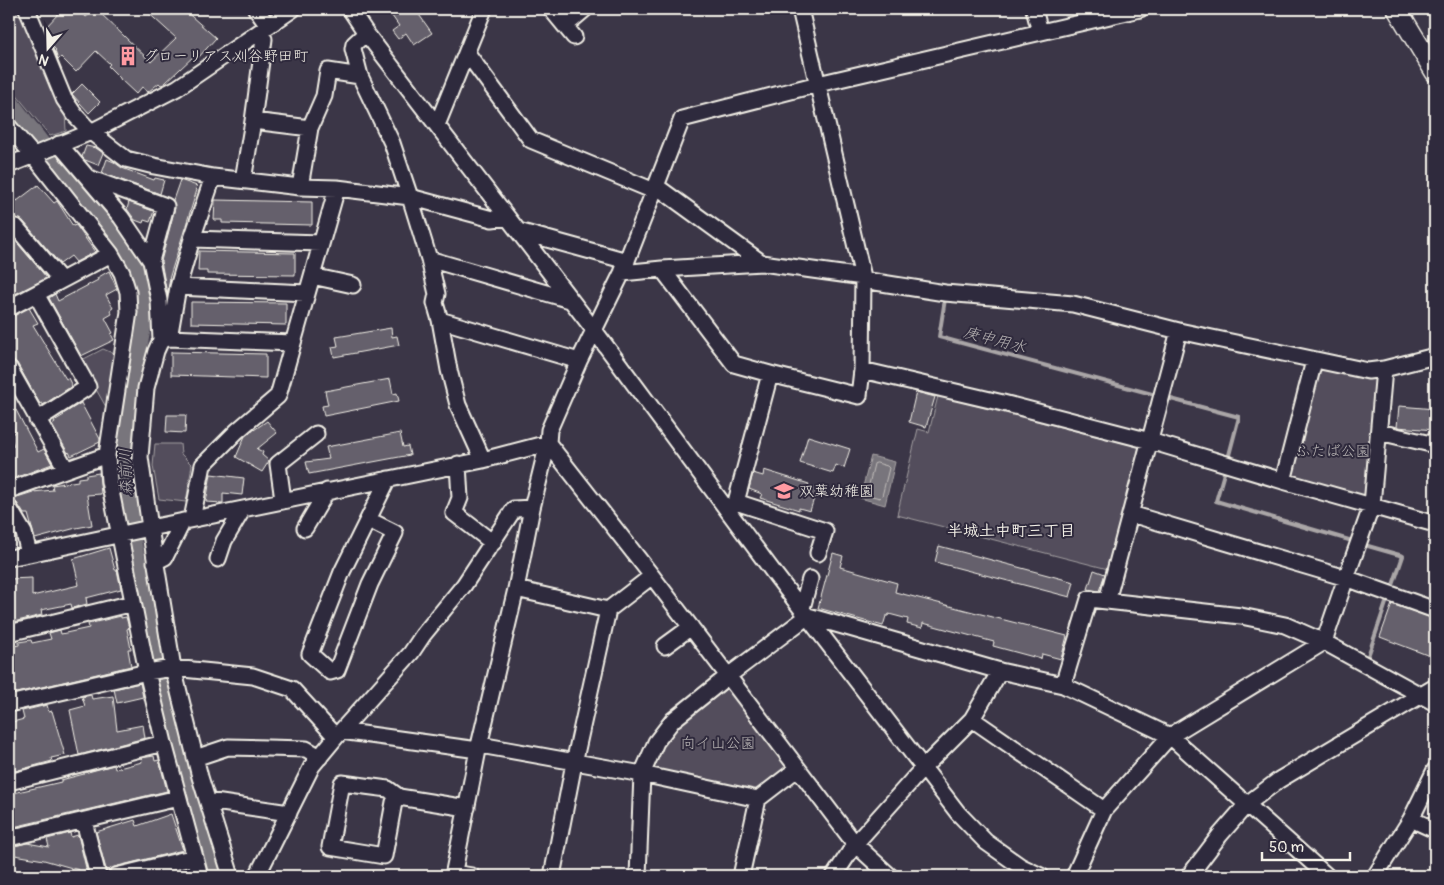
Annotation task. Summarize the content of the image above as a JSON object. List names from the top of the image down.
{
  "districts": ["半城土中町三丁目"],
  "water": ["庚申用水", "森前川"],
  "parks": ["ふたば公園", "向イ山公園"],
  "places": {
    "building": ["グローリアス刈谷野田町"],
    "school or university": ["双葉幼稚園"]
  },
  "scale_bar": "50 m",
  "north": "bottom"
}
